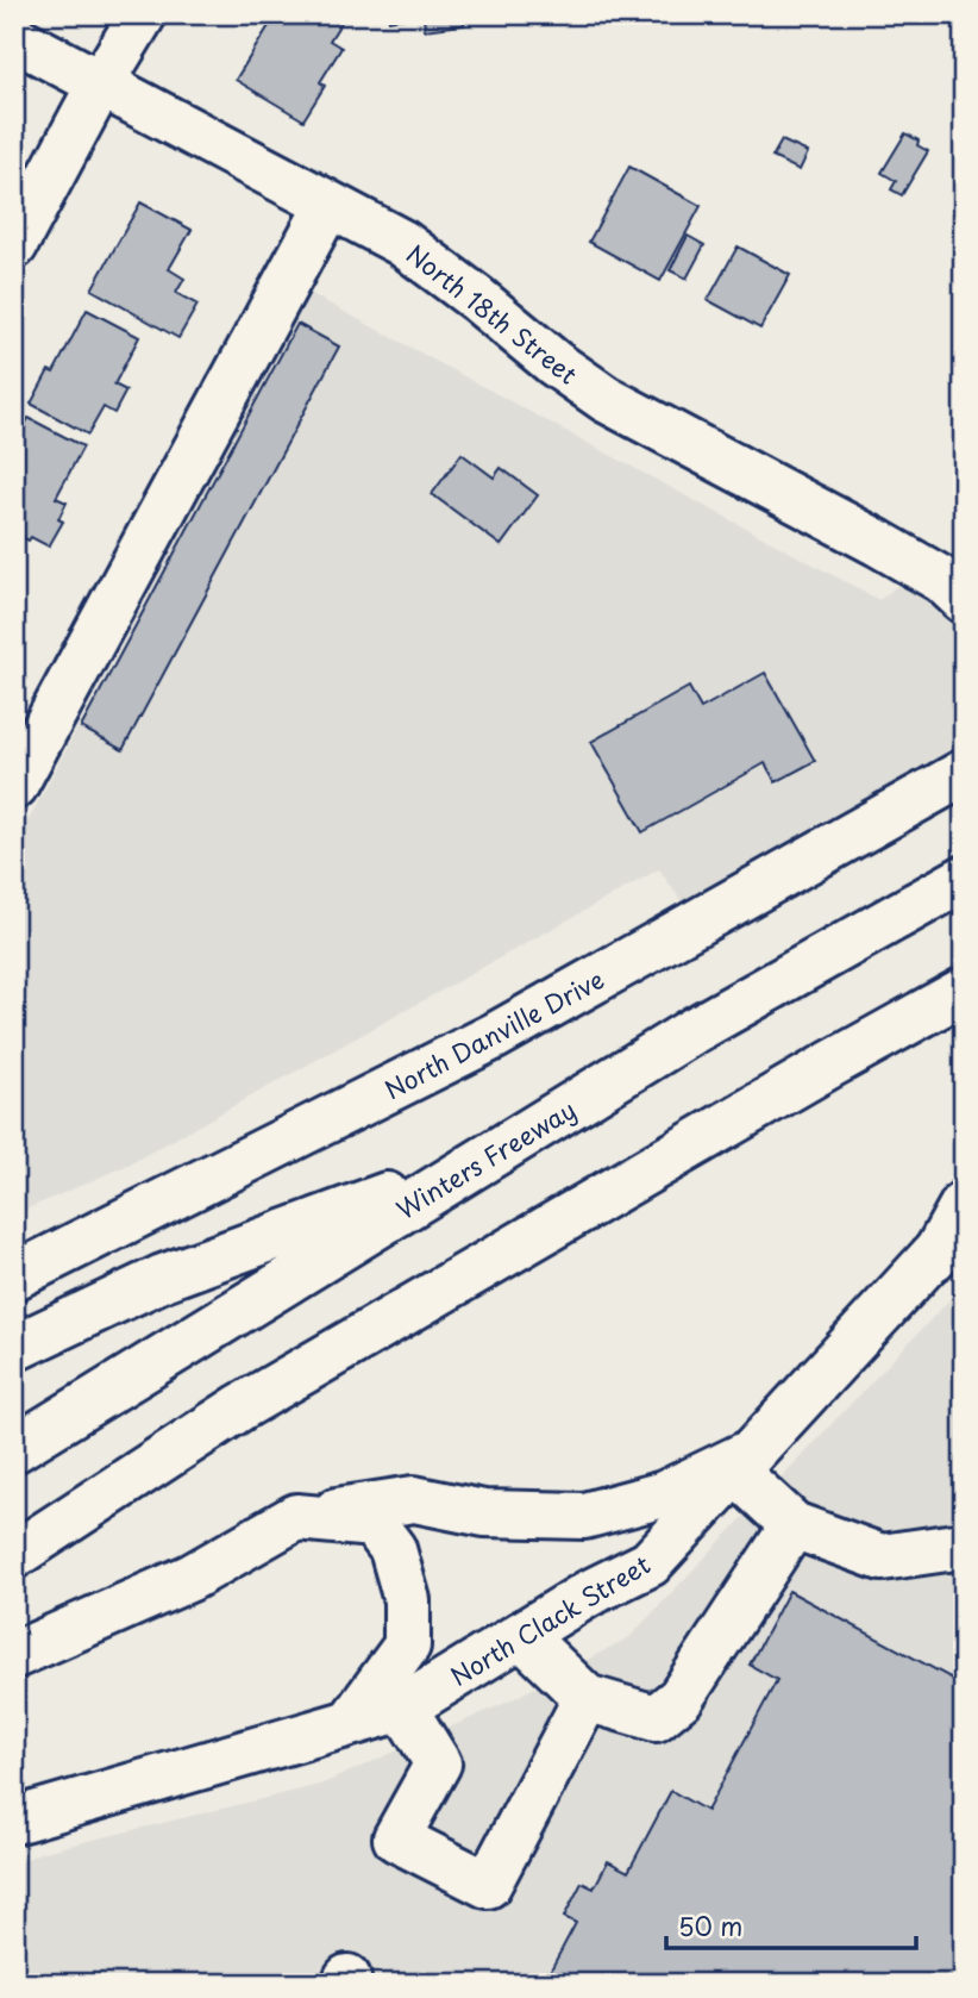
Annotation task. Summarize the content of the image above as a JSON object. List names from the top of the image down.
{
  "streets": {
    "main road": [
      "North 18th Street",
      "North Danville Drive",
      "Winters Freeway",
      "North Clack Street"
    ]
  },
  "scale_bar": "50 m"
}
